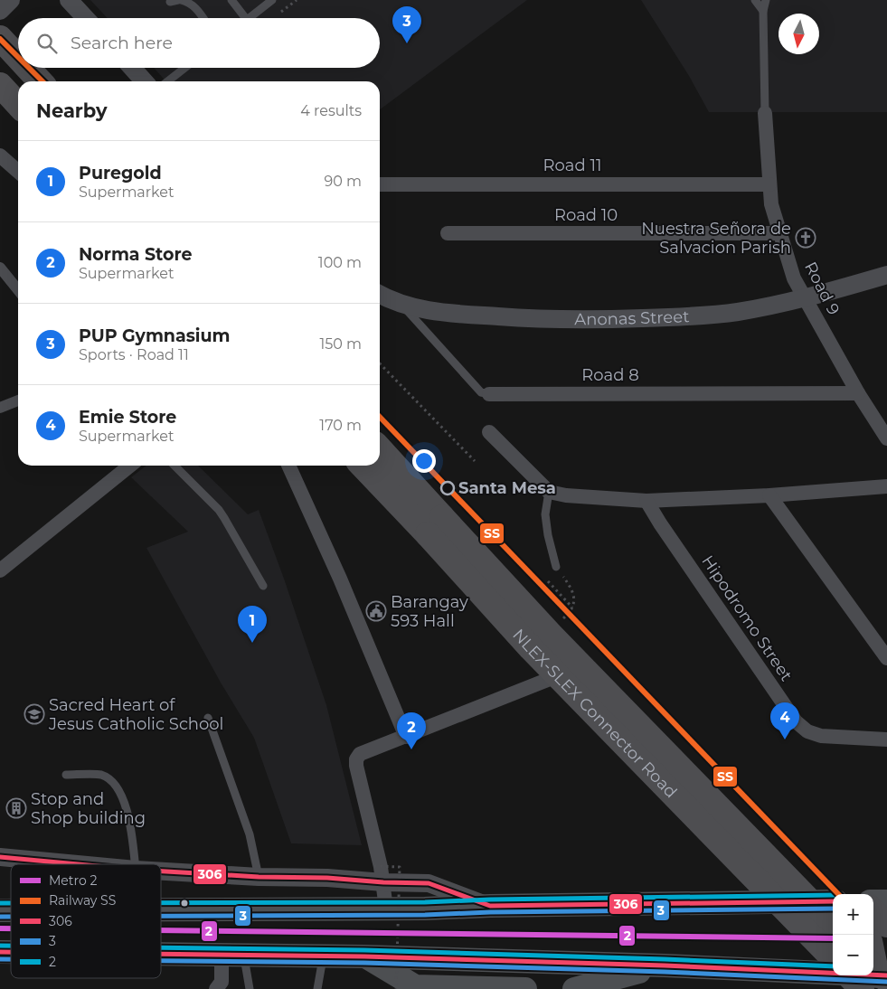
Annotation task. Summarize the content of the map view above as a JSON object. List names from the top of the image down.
{
  "streets": {
    "highway": ["NLEX-SLEX Connector Road"],
    "street": [
      "Road 11",
      "Road 10",
      "Road 9",
      "Anonas Street",
      "Road 8",
      "Hipodromo Street"
    ]
  },
  "crossings": [
    ["Road 11", "Road 9"],
    ["Road 10", "Road 9"],
    ["Road 9", "Anonas Street"],
    ["Road 9", "Road 8"],
    ["Anonas Street", "Road 8"]
  ],
  "places": {
    "church": ["Nuestra Señora de Salvacion Parish"],
    "other": ["Santa Mesa"],
    "public building": ["Barangay 593 Hall"],
    "school or university": ["Sacred Heart of Jesus Catholic School"],
    "building": ["Stop and Shop building"]
  },
  "lines": [
    "rail line SS",
    "transit line 306",
    "transit line 2",
    "transit line 3",
    "metro line 2"
  ],
  "legend": [
    "Metro 2",
    "Railway SS",
    "306",
    "3",
    "2"
  ],
  "north": "bottom",
  "page": {
    "pins": [
      "3",
      "1",
      "4",
      "2"
    ],
    "search": "Search here",
    "heading": ["Nearby", "4 results"],
    "list": [
      {
        "mark": "1",
        "name": "Puregold",
        "note": "Supermarket",
        "value": "90 m"
      },
      {
        "mark": "2",
        "name": "Norma Store",
        "note": "Supermarket",
        "value": "100 m"
      },
      {
        "mark": "3",
        "name": "PUP Gymnasium",
        "note": "Sports · Road 11",
        "value": "150 m"
      },
      {
        "mark": "4",
        "name": "Emie Store",
        "note": "Supermarket",
        "value": "170 m"
      }
    ],
    "map_buttons": ["+", "−"]
  }
}
